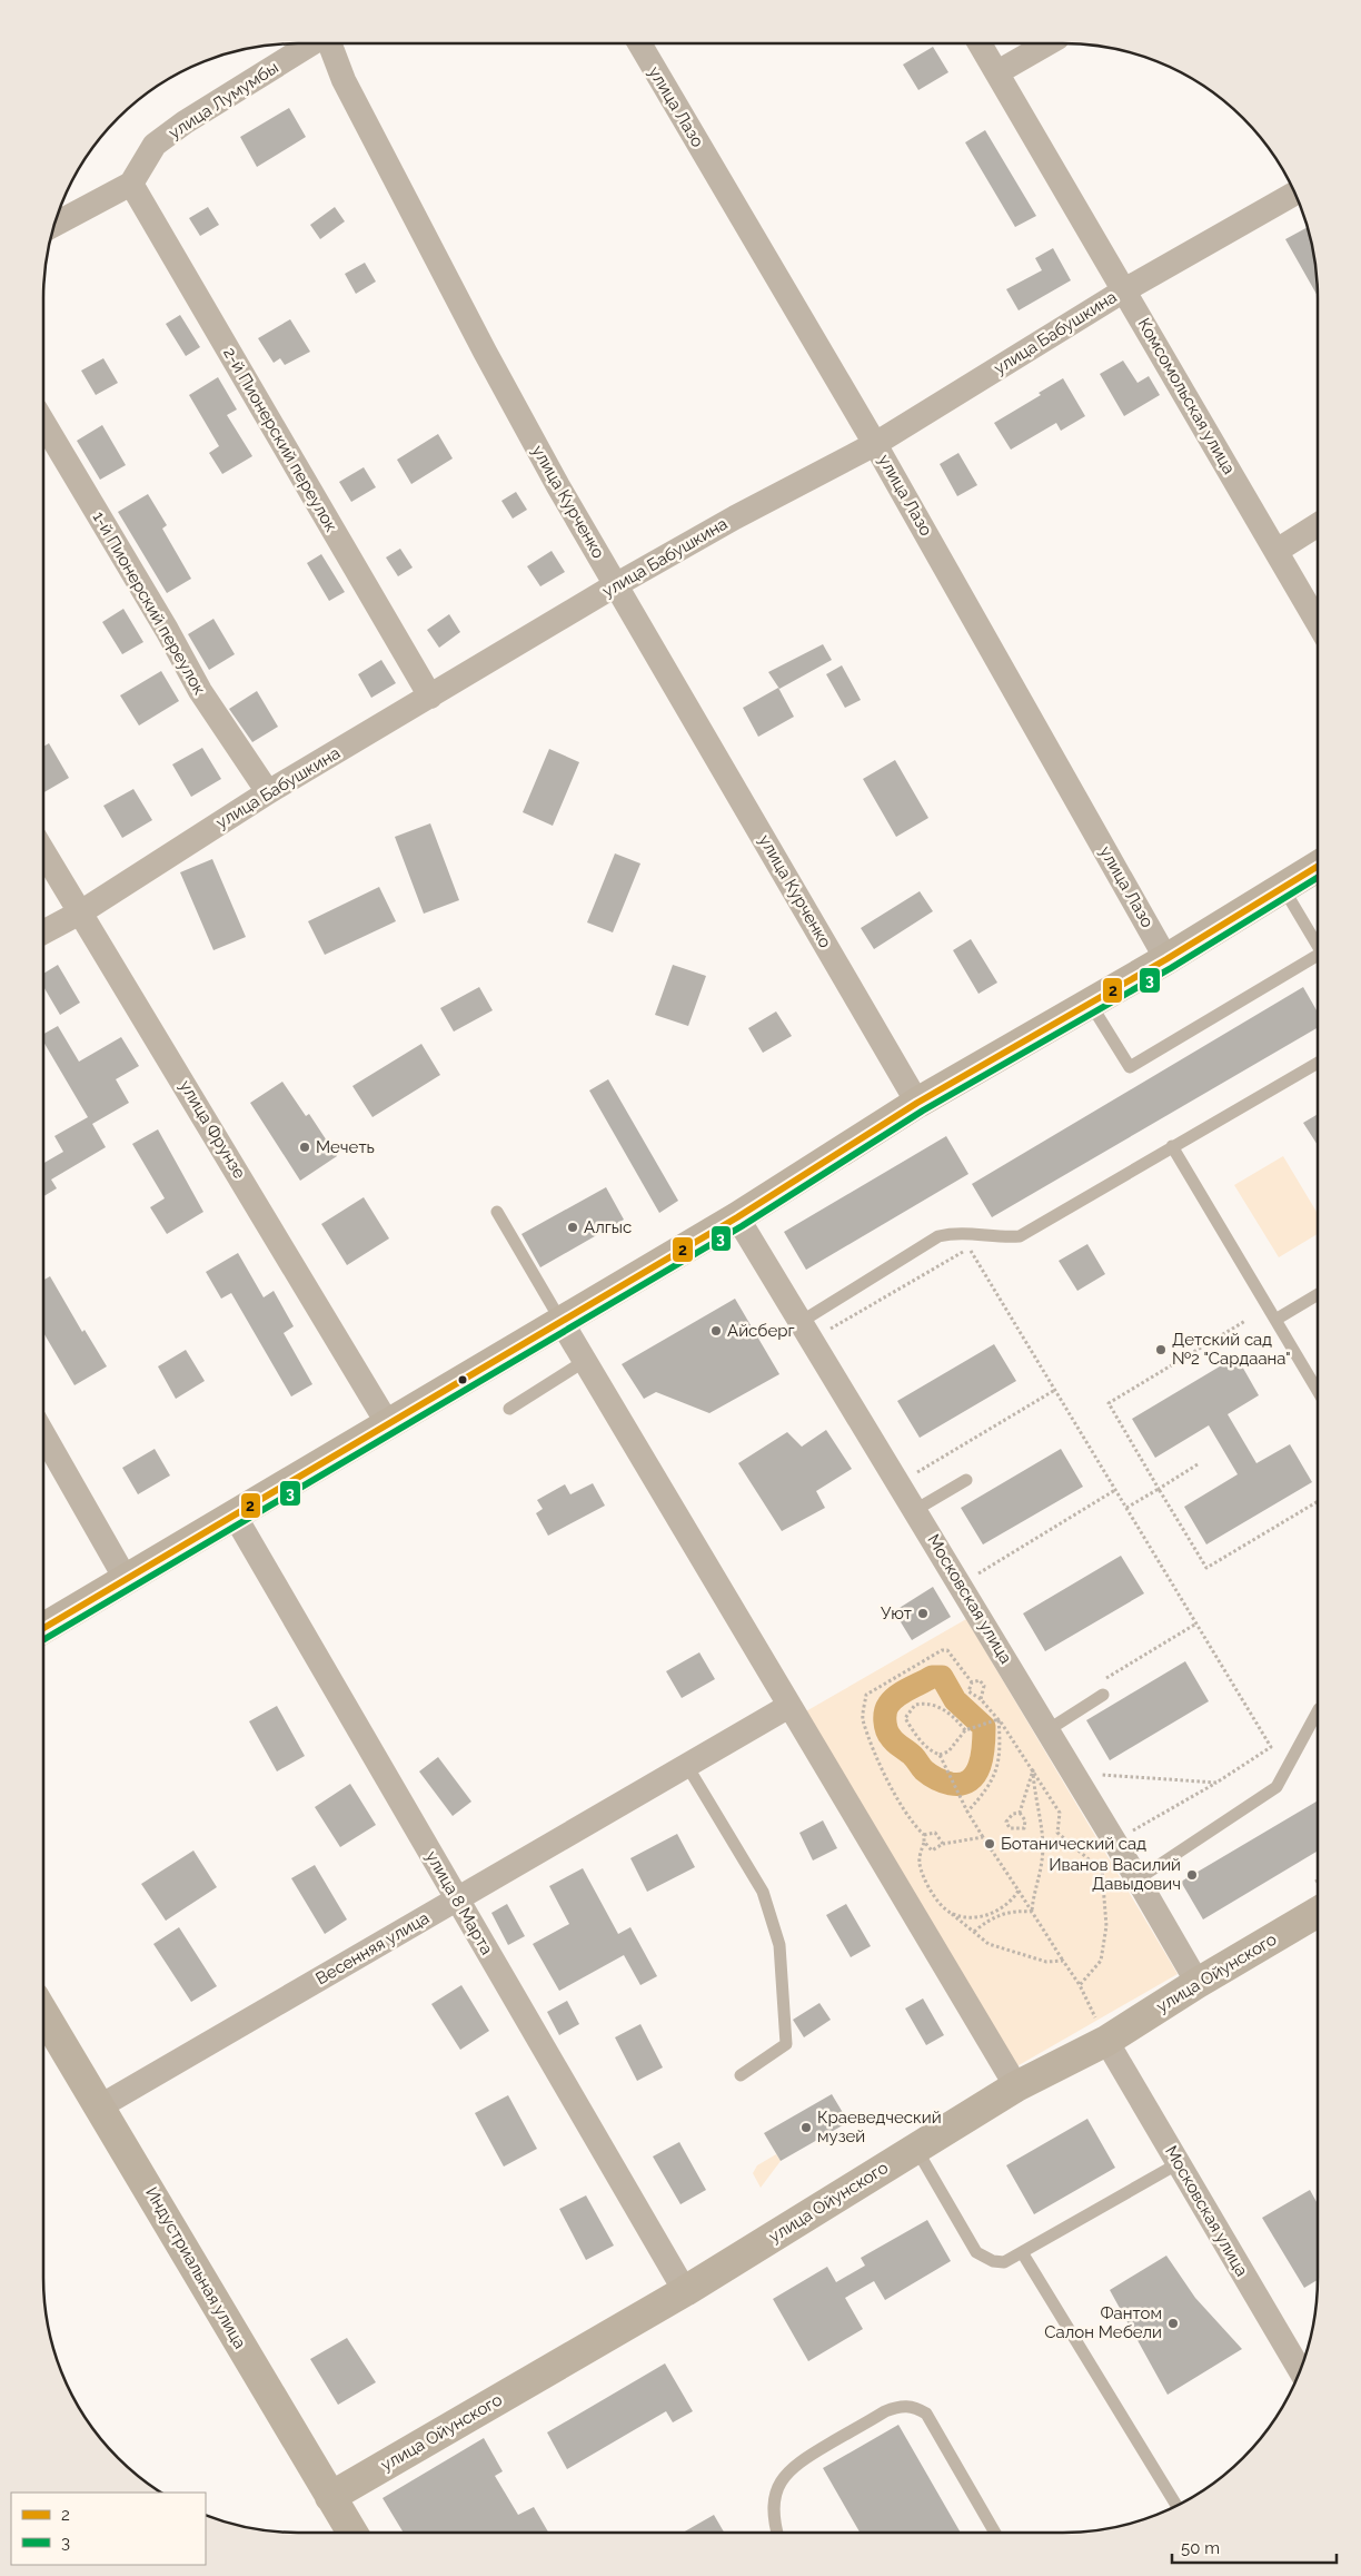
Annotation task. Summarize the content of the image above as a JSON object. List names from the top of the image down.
{
  "streets": {
    "main road": ["улица Ойунского", "Индустриальная улица"],
    "street": [
      "улица Лумумбы",
      "улица Лазо",
      "улица Бабушкина",
      "Комсомольская улица",
      "2-й Пионерский переулок",
      "улица Курченко",
      "1-й Пионерский переулок",
      "улица Фрунзе",
      "Московская улица",
      "улица 8 Марта",
      "Весенняя улица"
    ]
  },
  "crossings": [
    ["улица Лумумбы", "2-й Пионерский переулок"],
    ["улица Лазо", "улица Бабушкина"],
    ["улица Бабушкина", "Комсомольская улица"],
    ["улица Бабушкина", "2-й Пионерский переулок"],
    ["улица Бабушкина", "улица Курченко"],
    ["улица Бабушкина", "1-й Пионерский переулок"],
    ["улица Бабушкина", "улица Фрунзе"],
    ["Московская улица", "улица Ойунского"],
    ["улица 8 Марта", "Весенняя улица"],
    ["улица 8 Марта", "улица Ойунского"],
    ["Весенняя улица", "Индустриальная улица"],
    ["улица Ойунского", "Индустриальная улица"]
  ],
  "places": [
    "Мечеть",
    "Алгыс",
    "Айсберг",
    "Детский сад №2 \"Сардаана\"",
    "Уют",
    "Ботанический сад",
    "Иванов Василий Давыдович",
    "Краеведческий музей",
    "Фантом Салон Мебели"
  ],
  "lines": ["transit line 2", "transit line 3"],
  "legend": ["2", "3"],
  "scale_bar": "50 m"
}
